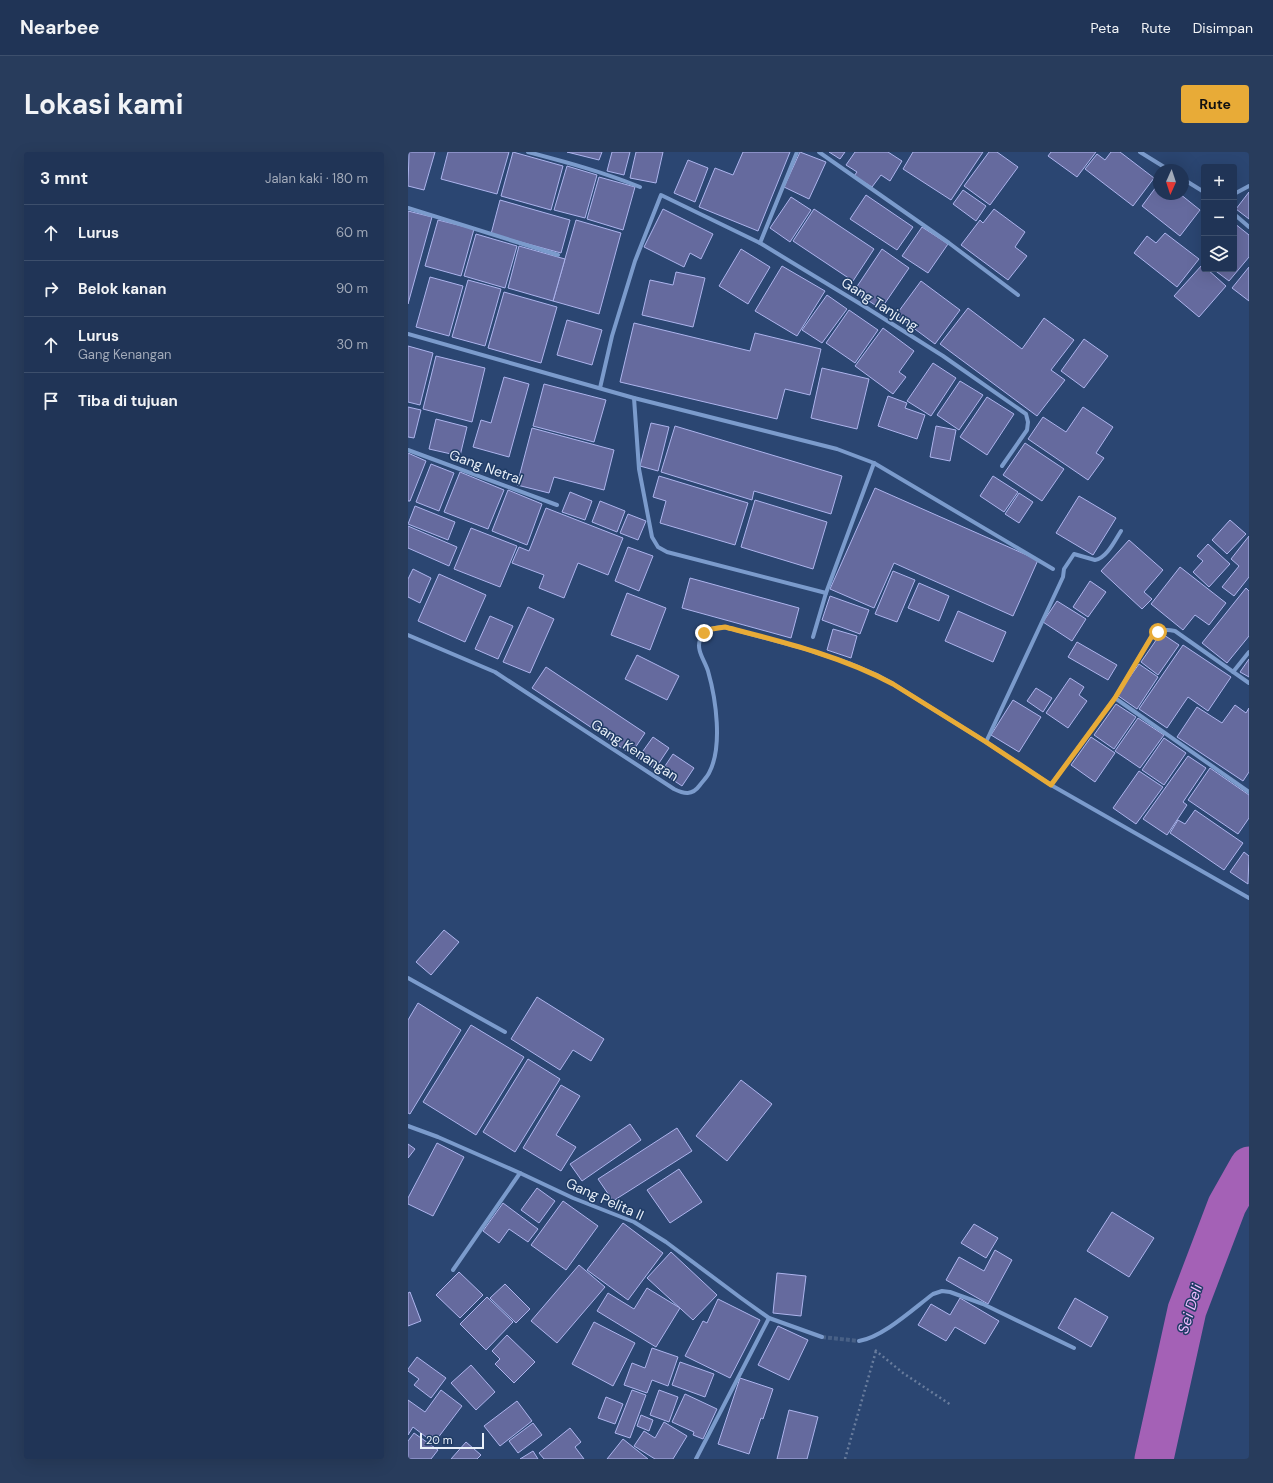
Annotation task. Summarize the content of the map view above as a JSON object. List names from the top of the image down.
{
  "streets": {
    "street": [
      "Gang Tanjung",
      "Gang Netral",
      "Gang Kenangan",
      "Gang Pelita II"
    ]
  },
  "water": ["Sei Deli"],
  "scale_bar": "20 m",
  "north": "bottom",
  "page": {
    "header": "Nearbee",
    "nav": ["Peta", "Rute", "Disimpan"],
    "buttons": "Rute",
    "title": "Lokasi kami",
    "heading": ["3 mnt", "Jalan kaki · 180 m"],
    "map_buttons": ["+", "−"],
    "list": [
      ["Lurus", "60 m"],
      ["Belok kanan", "90 m"],
      ["Lurus", "Gang Kenangan", "30 m"],
      "Tiba di tujuan"
    ],
    "scale": "20 m"
  }
}
